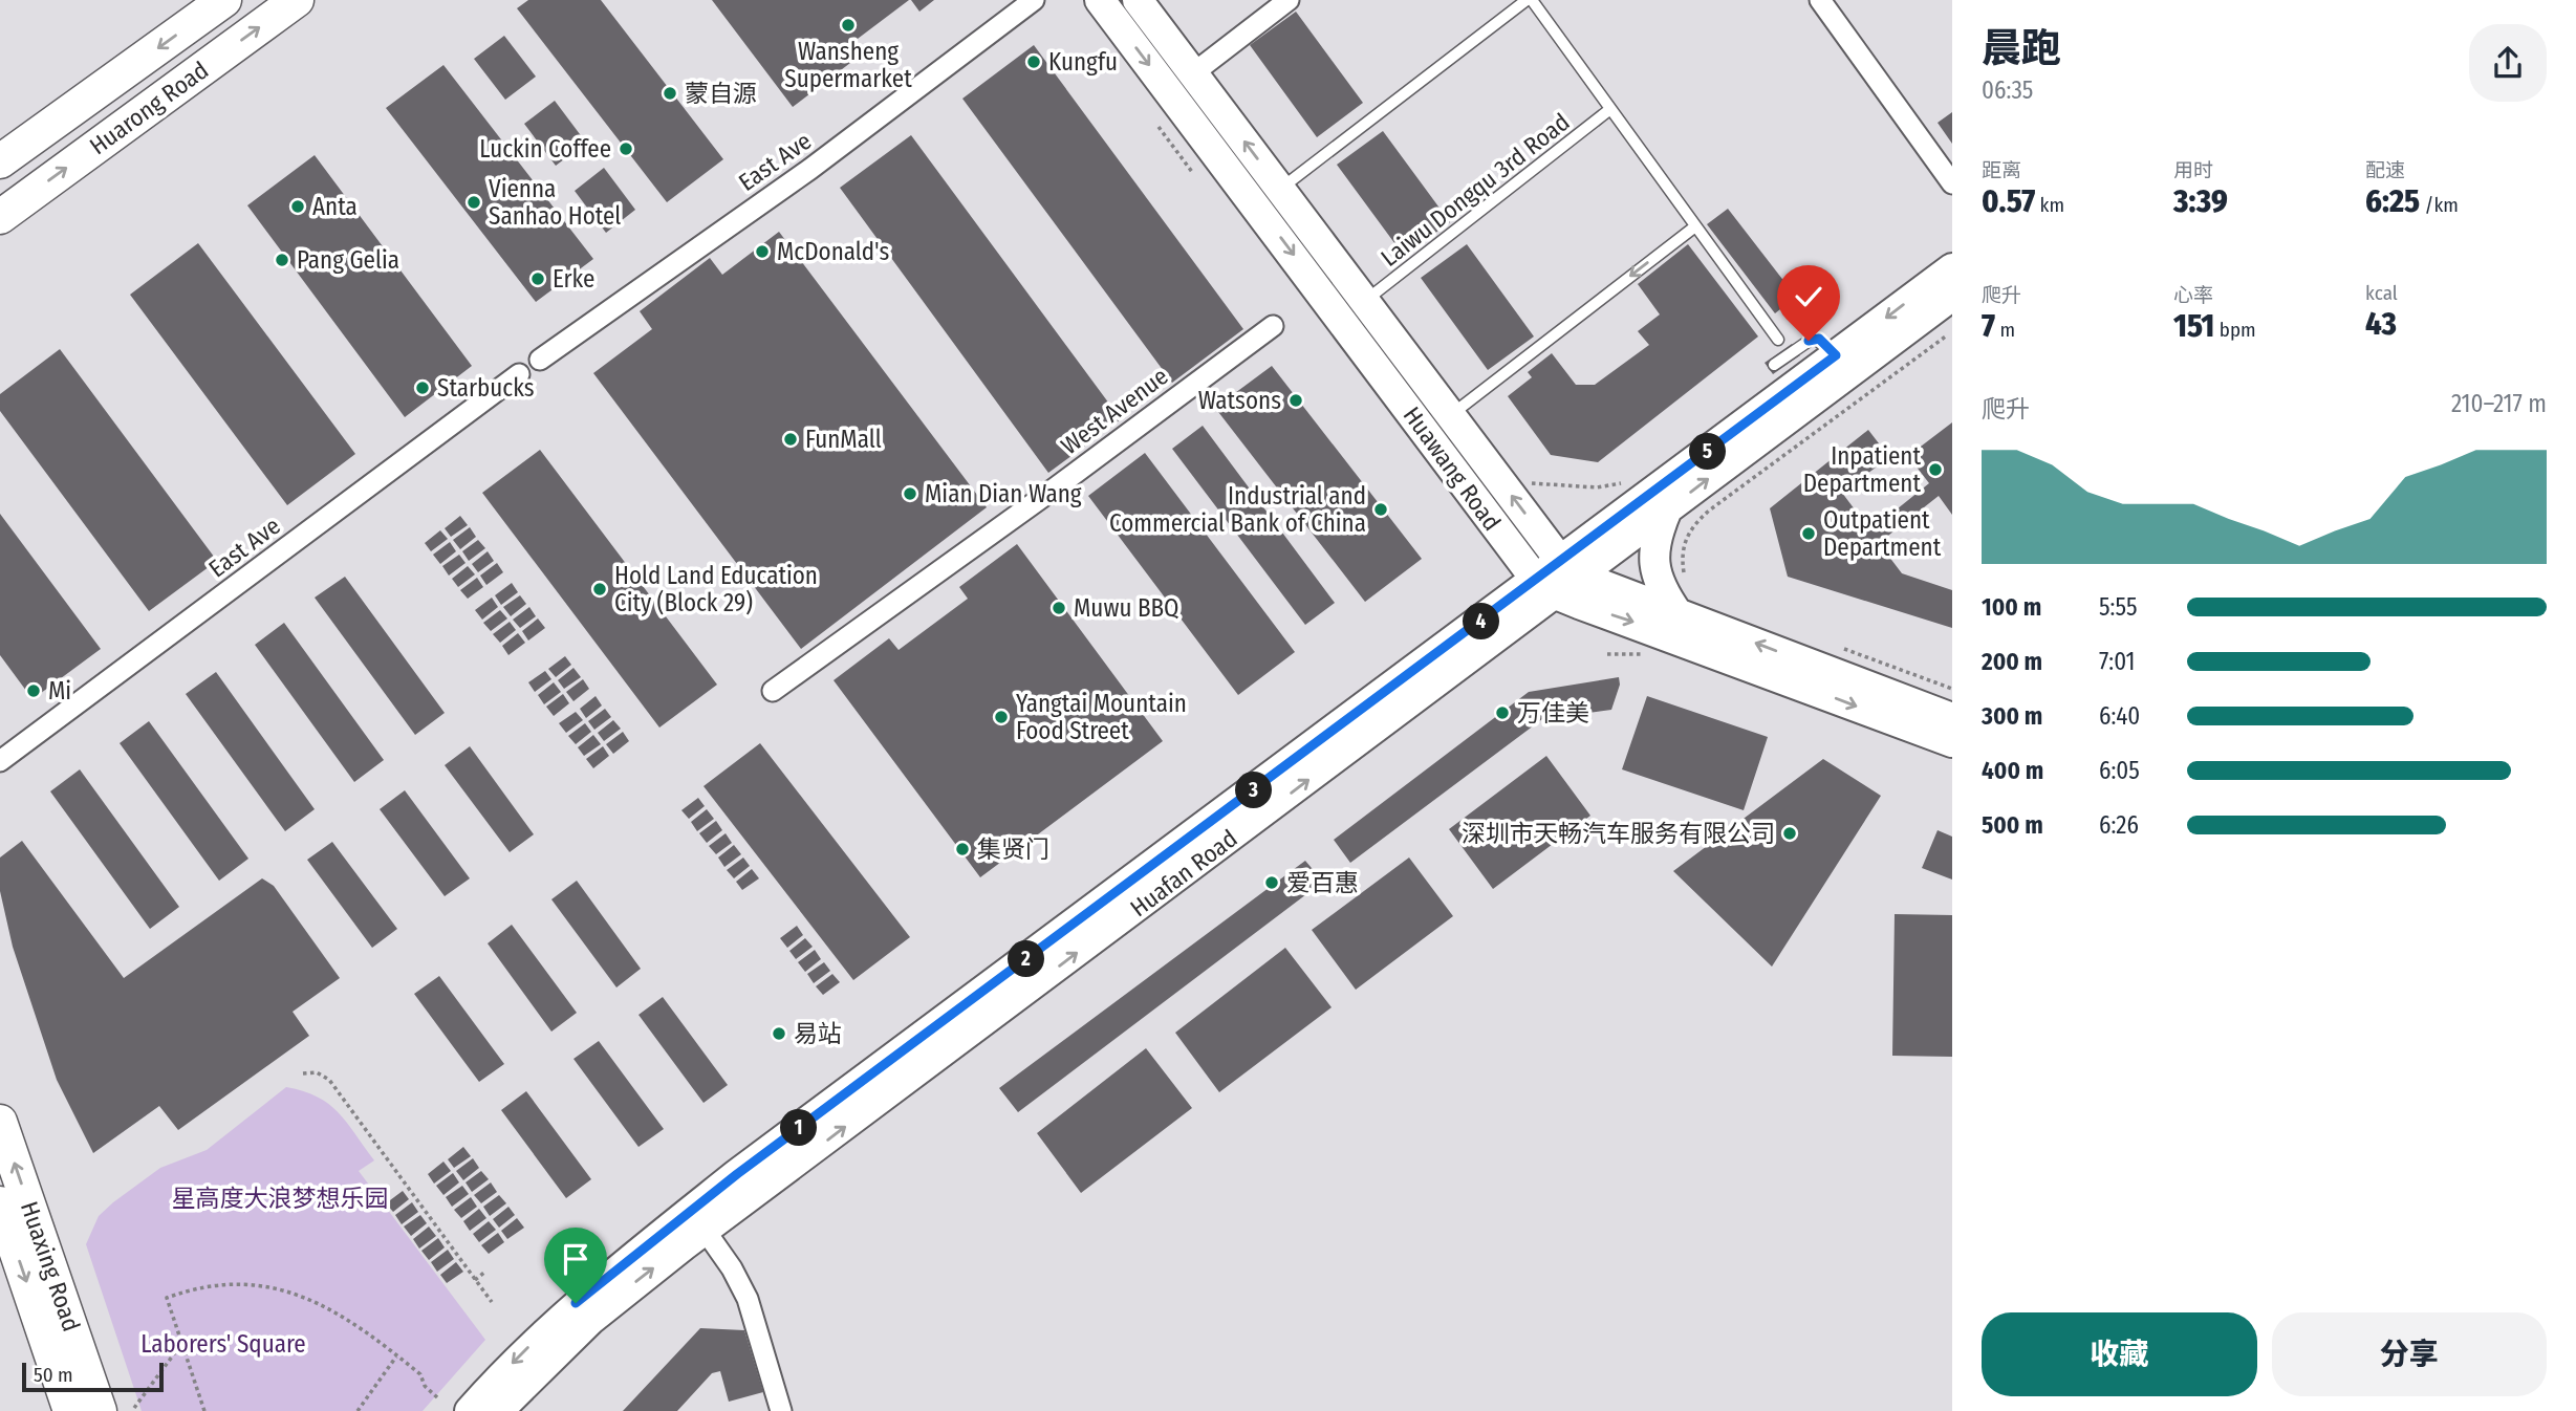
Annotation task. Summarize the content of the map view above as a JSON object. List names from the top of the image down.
{
  "streets": {
    "main road": [
      "Huarong Road",
      "Huawang Road",
      "Huafan Road",
      "Huaxing Road"
    ],
    "street": ["East Ave", "West Avenue"],
    "lane": ["Laiwu Dongqu 3rd Road"]
  },
  "crossings": [
    ["Laiwu Dongqu 3rd Road", "Huawang Road"],
    ["Huawang Road", "Huafan Road"]
  ],
  "parks": ["星高度大浪梦想乐园", "Laborers' Square"],
  "places": [
    "Wansheng Supermarket",
    "Kungfu",
    "蒙自源",
    "Luckin Coffee",
    "Vienna Sanhao Hotel",
    "Anta",
    "McDonald's",
    "Pang Gelia",
    "Erke",
    "Starbucks",
    "Watsons",
    "FunMall",
    "Inpatient Department",
    "Mian Dian Wang",
    "Industrial and Commercial Bank of China",
    "Outpatient Department",
    "Hold Land Education City (Block 29)",
    "Muwu BBQ",
    "Mi",
    "万佳美",
    "Yangtai Mountain Food Street",
    "深圳市天畅汽车服务有限公司",
    "集贤门",
    "爱百惠",
    "易站"
  ],
  "scale_bar": "50 m",
  "page": {
    "heading": ["晨跑", "06:35"],
    "stats": [
      ["距离", "0.57 km"],
      ["用时", "3:39"],
      ["配速", "6:25 /km"],
      ["爬升", "7 m"],
      ["心率", "151 bpm"],
      ["kcal", "43"]
    ],
    "chart": ["爬升", "210–217 m"],
    "pins": [
      "5",
      "4",
      "3",
      "2",
      "1"
    ],
    "list": [
      {
        "name": "100 m",
        "note": "5:55"
      },
      {
        "name": "200 m",
        "note": "7:01"
      },
      {
        "name": "300 m",
        "note": "6:40"
      },
      {
        "name": "400 m",
        "note": "6:05"
      },
      {
        "name": "500 m",
        "note": "6:26"
      }
    ],
    "buttons": ["收藏", "分享"],
    "scale": "50 m"
  }
}
